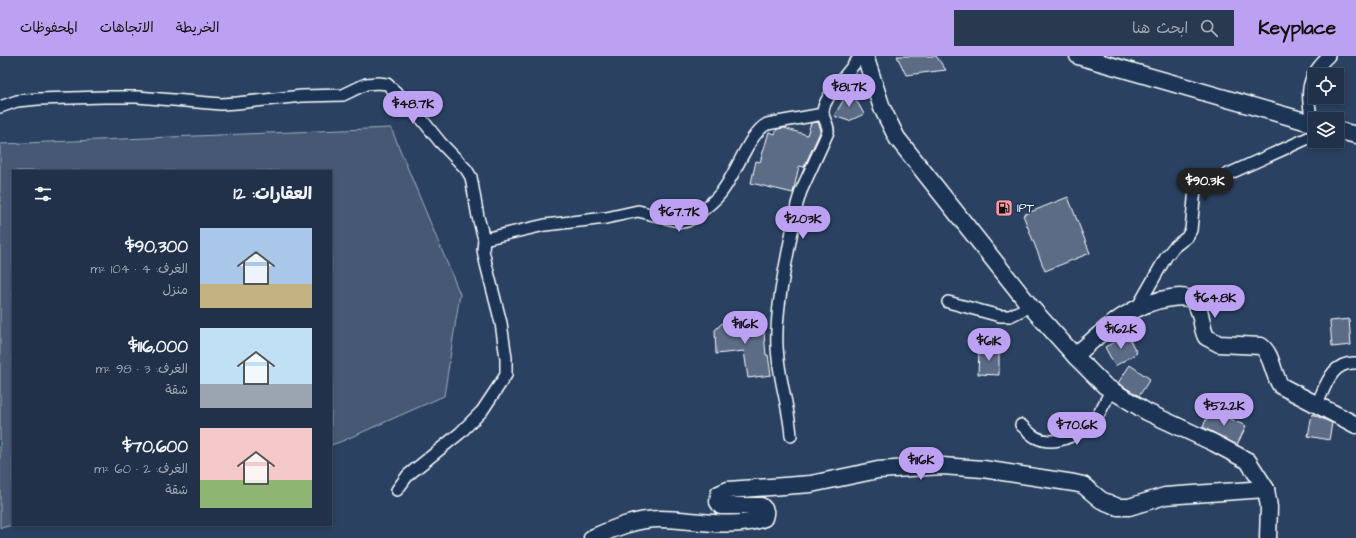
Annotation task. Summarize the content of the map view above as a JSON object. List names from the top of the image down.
{
  "places": {
    "fuel station": ["IPT"]
  },
  "page": {
    "header": "Keyplace",
    "search": "ابحث هنا",
    "nav": ["الخريطة", "الاتجاهات", "المحفوظات"],
    "price": [
      "$81.7K",
      "$48.7K",
      "$90.3K",
      "$67.7K",
      "$203K",
      "$64.8K",
      "$116K",
      "$162K",
      "$61K",
      "$52.2K",
      "$70.6K",
      "$116K"
    ],
    "heading": "العقارات: 12",
    "list": [
      {
        "name": "$90,300",
        "note": "الغرف: 4 · 104 m² · منزل"
      },
      {
        "name": "$116,000",
        "note": "الغرف: 3 · 98 m² · شقة"
      },
      {
        "name": "$70,600",
        "note": "الغرف: 2 · 60 m² · شقة"
      }
    ]
  }
}
